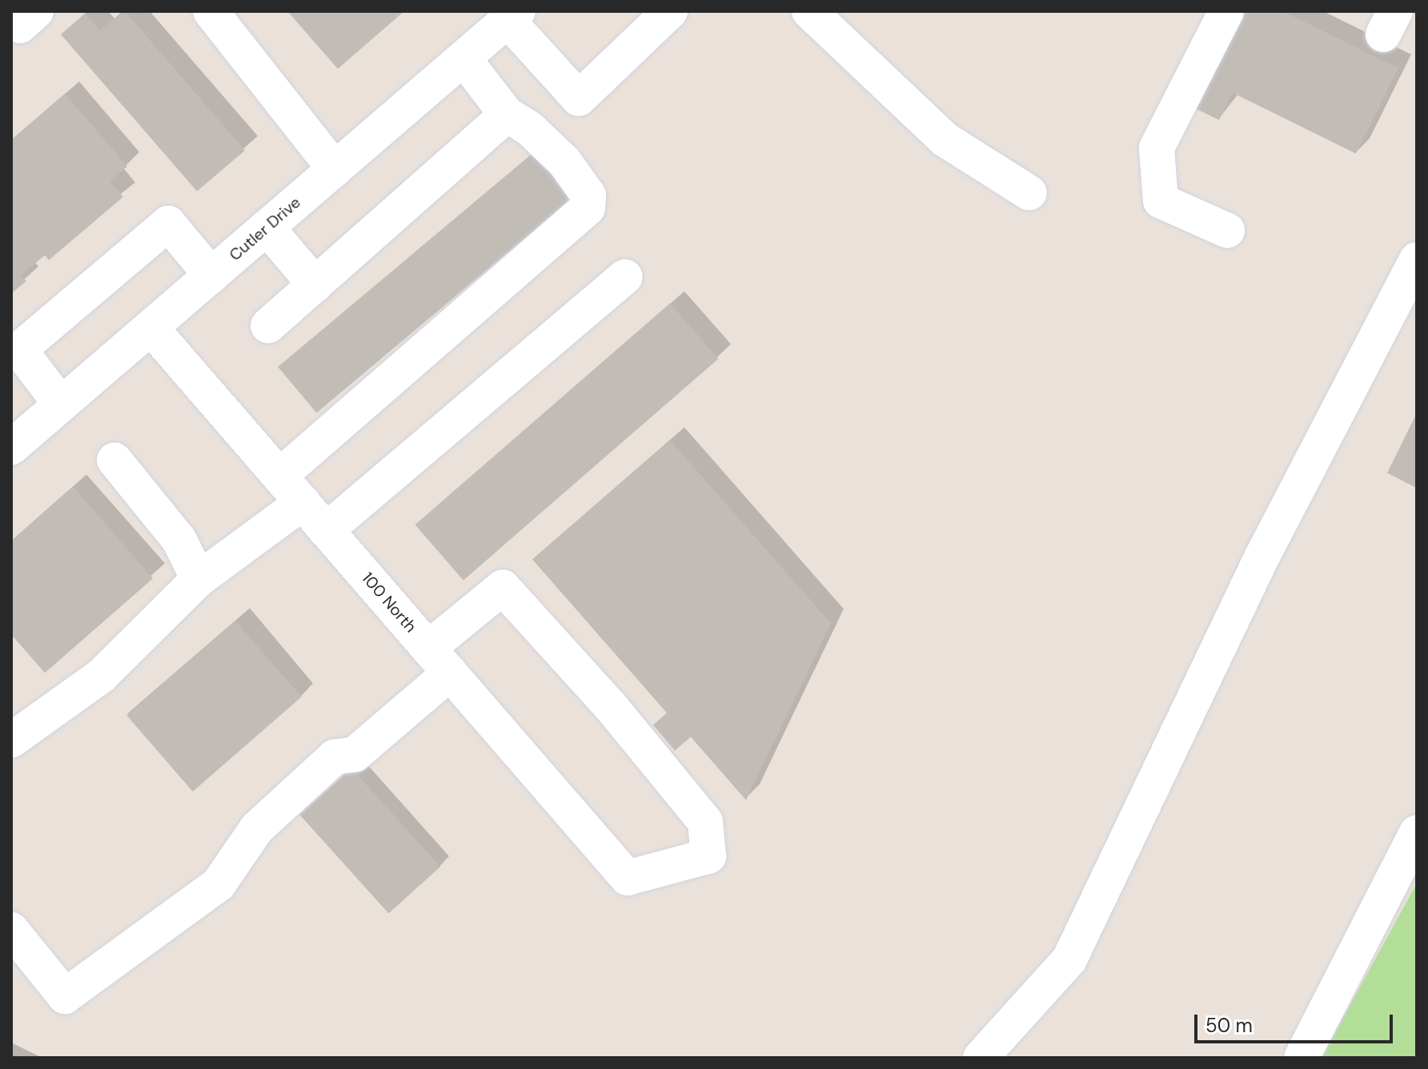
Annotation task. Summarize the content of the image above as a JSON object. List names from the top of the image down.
{
  "streets": {
    "street": ["Cutler Drive", "100 North"]
  },
  "crossings": [
    ["Cutler Drive", "100 North"]
  ],
  "scale_bar": "50 m"
}
